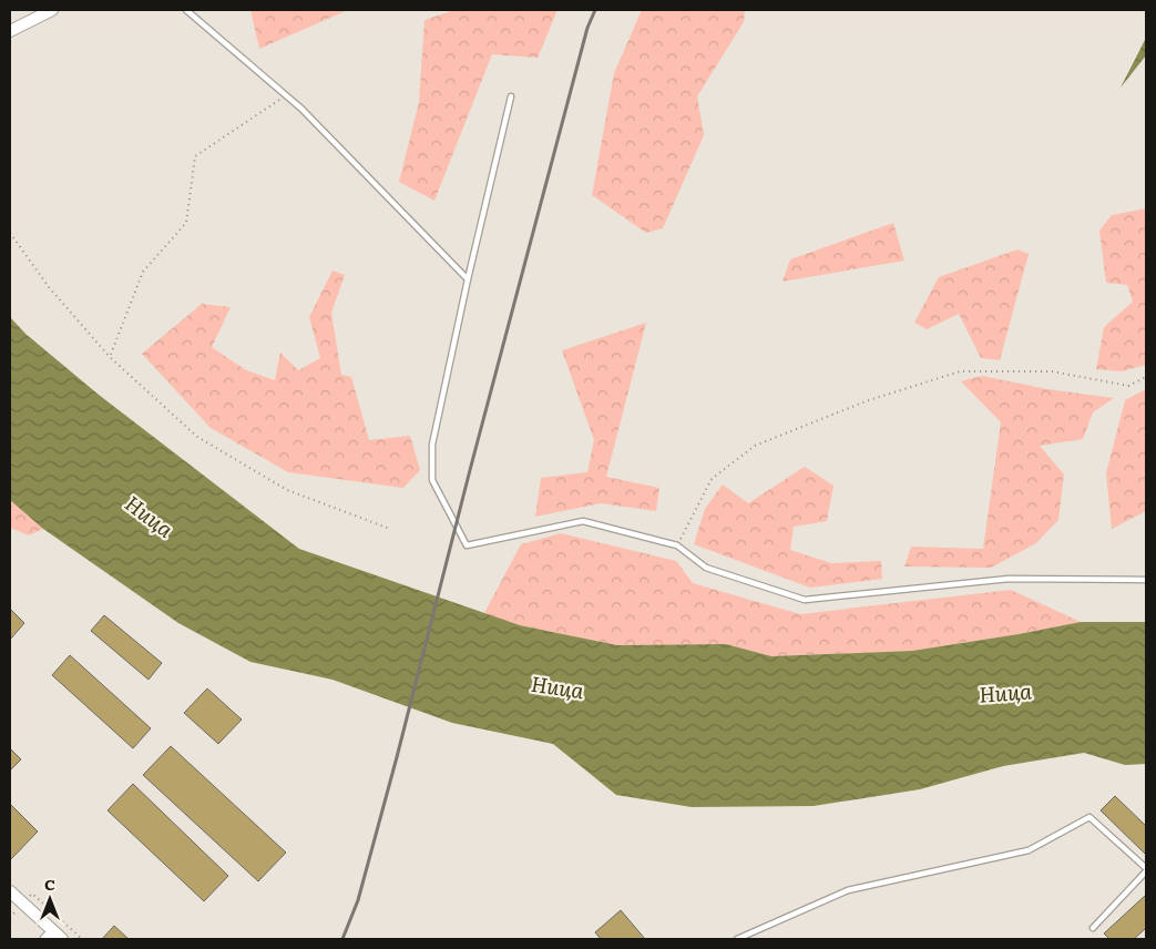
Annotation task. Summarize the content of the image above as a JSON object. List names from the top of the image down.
{
  "water": ["Ница"],
  "north": "top"
}
